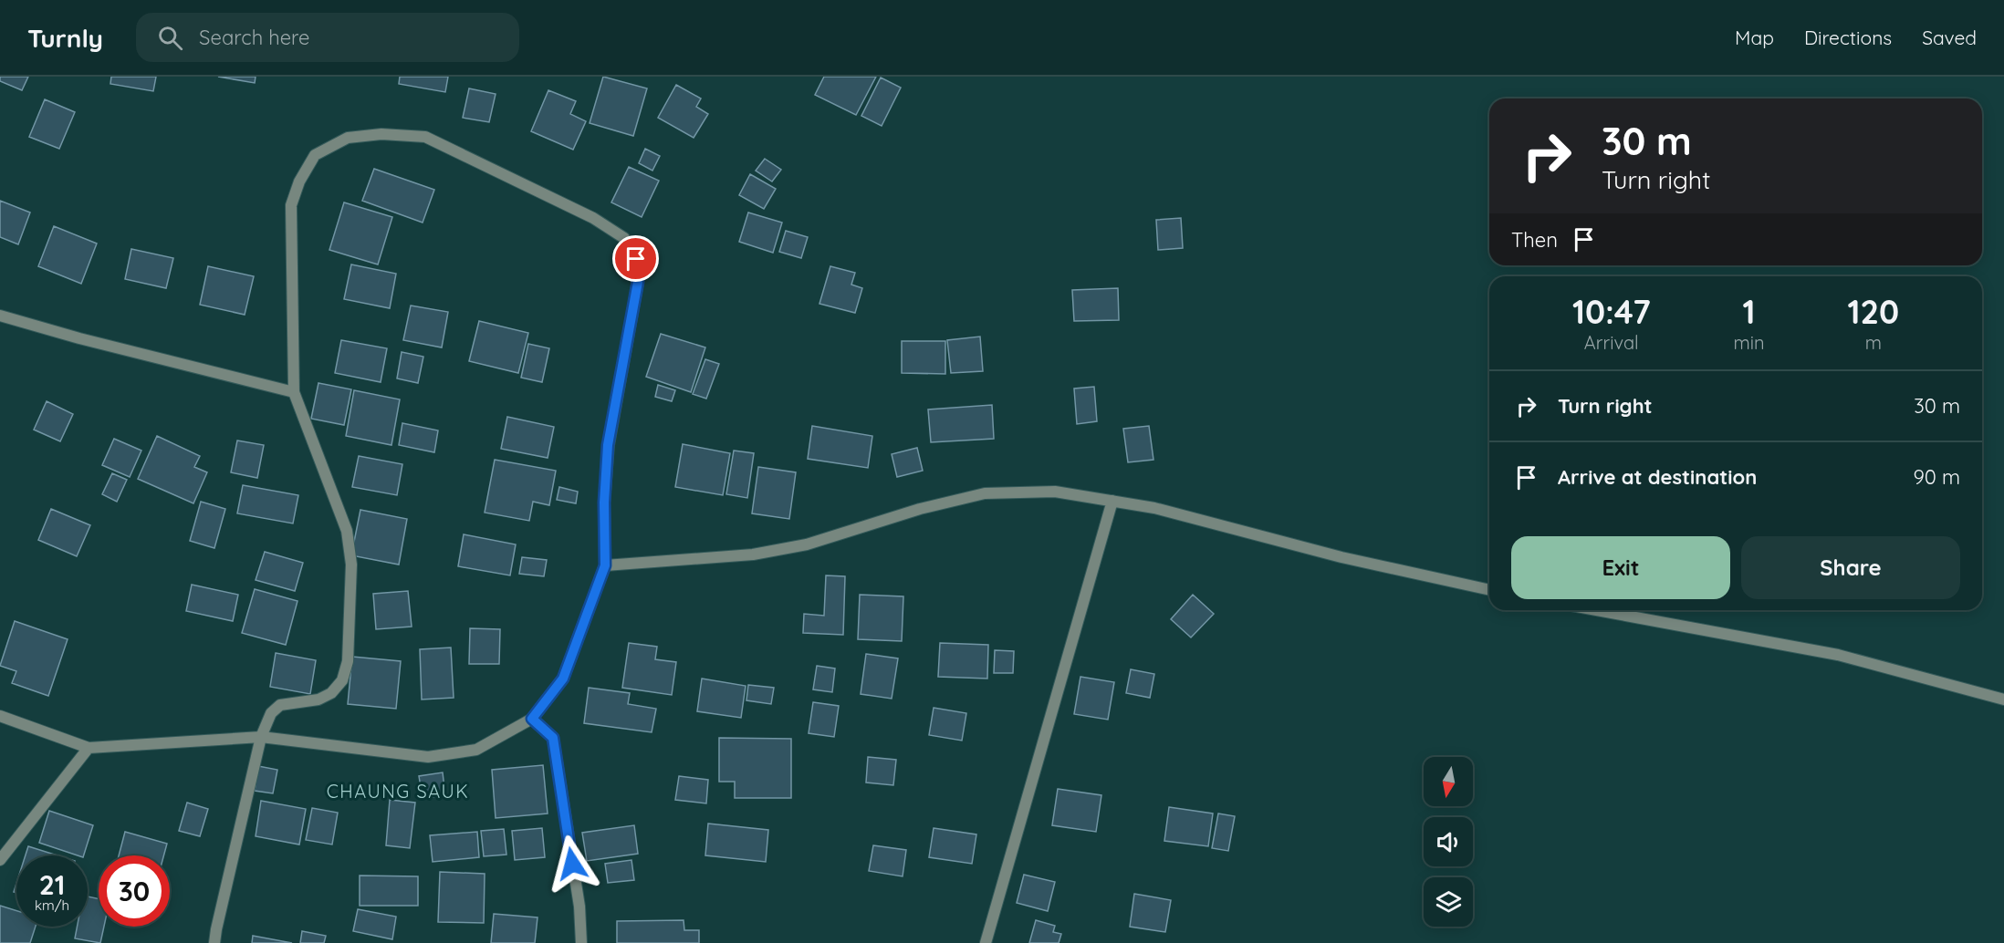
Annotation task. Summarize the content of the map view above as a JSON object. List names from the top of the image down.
{
  "districts": ["CHAUNG SAUK"],
  "north": "bottom",
  "page": {
    "header": "Turnly",
    "search": "Search here",
    "nav": ["Map", "Directions", "Saved"],
    "turn": ["30 m", "Turn right"],
    "then": "Then",
    "eta": [
      "10:47",
      "Arrival",
      "1",
      "min",
      "120",
      "m"
    ],
    "list": [
      {
        "name": "Turn right",
        "value": "30 m"
      },
      {
        "name": "Arrive at destination",
        "value": "90 m"
      }
    ],
    "buttons": ["Exit", "Share"],
    "speed": "21 km/h",
    "limit": "30"
  }
}
